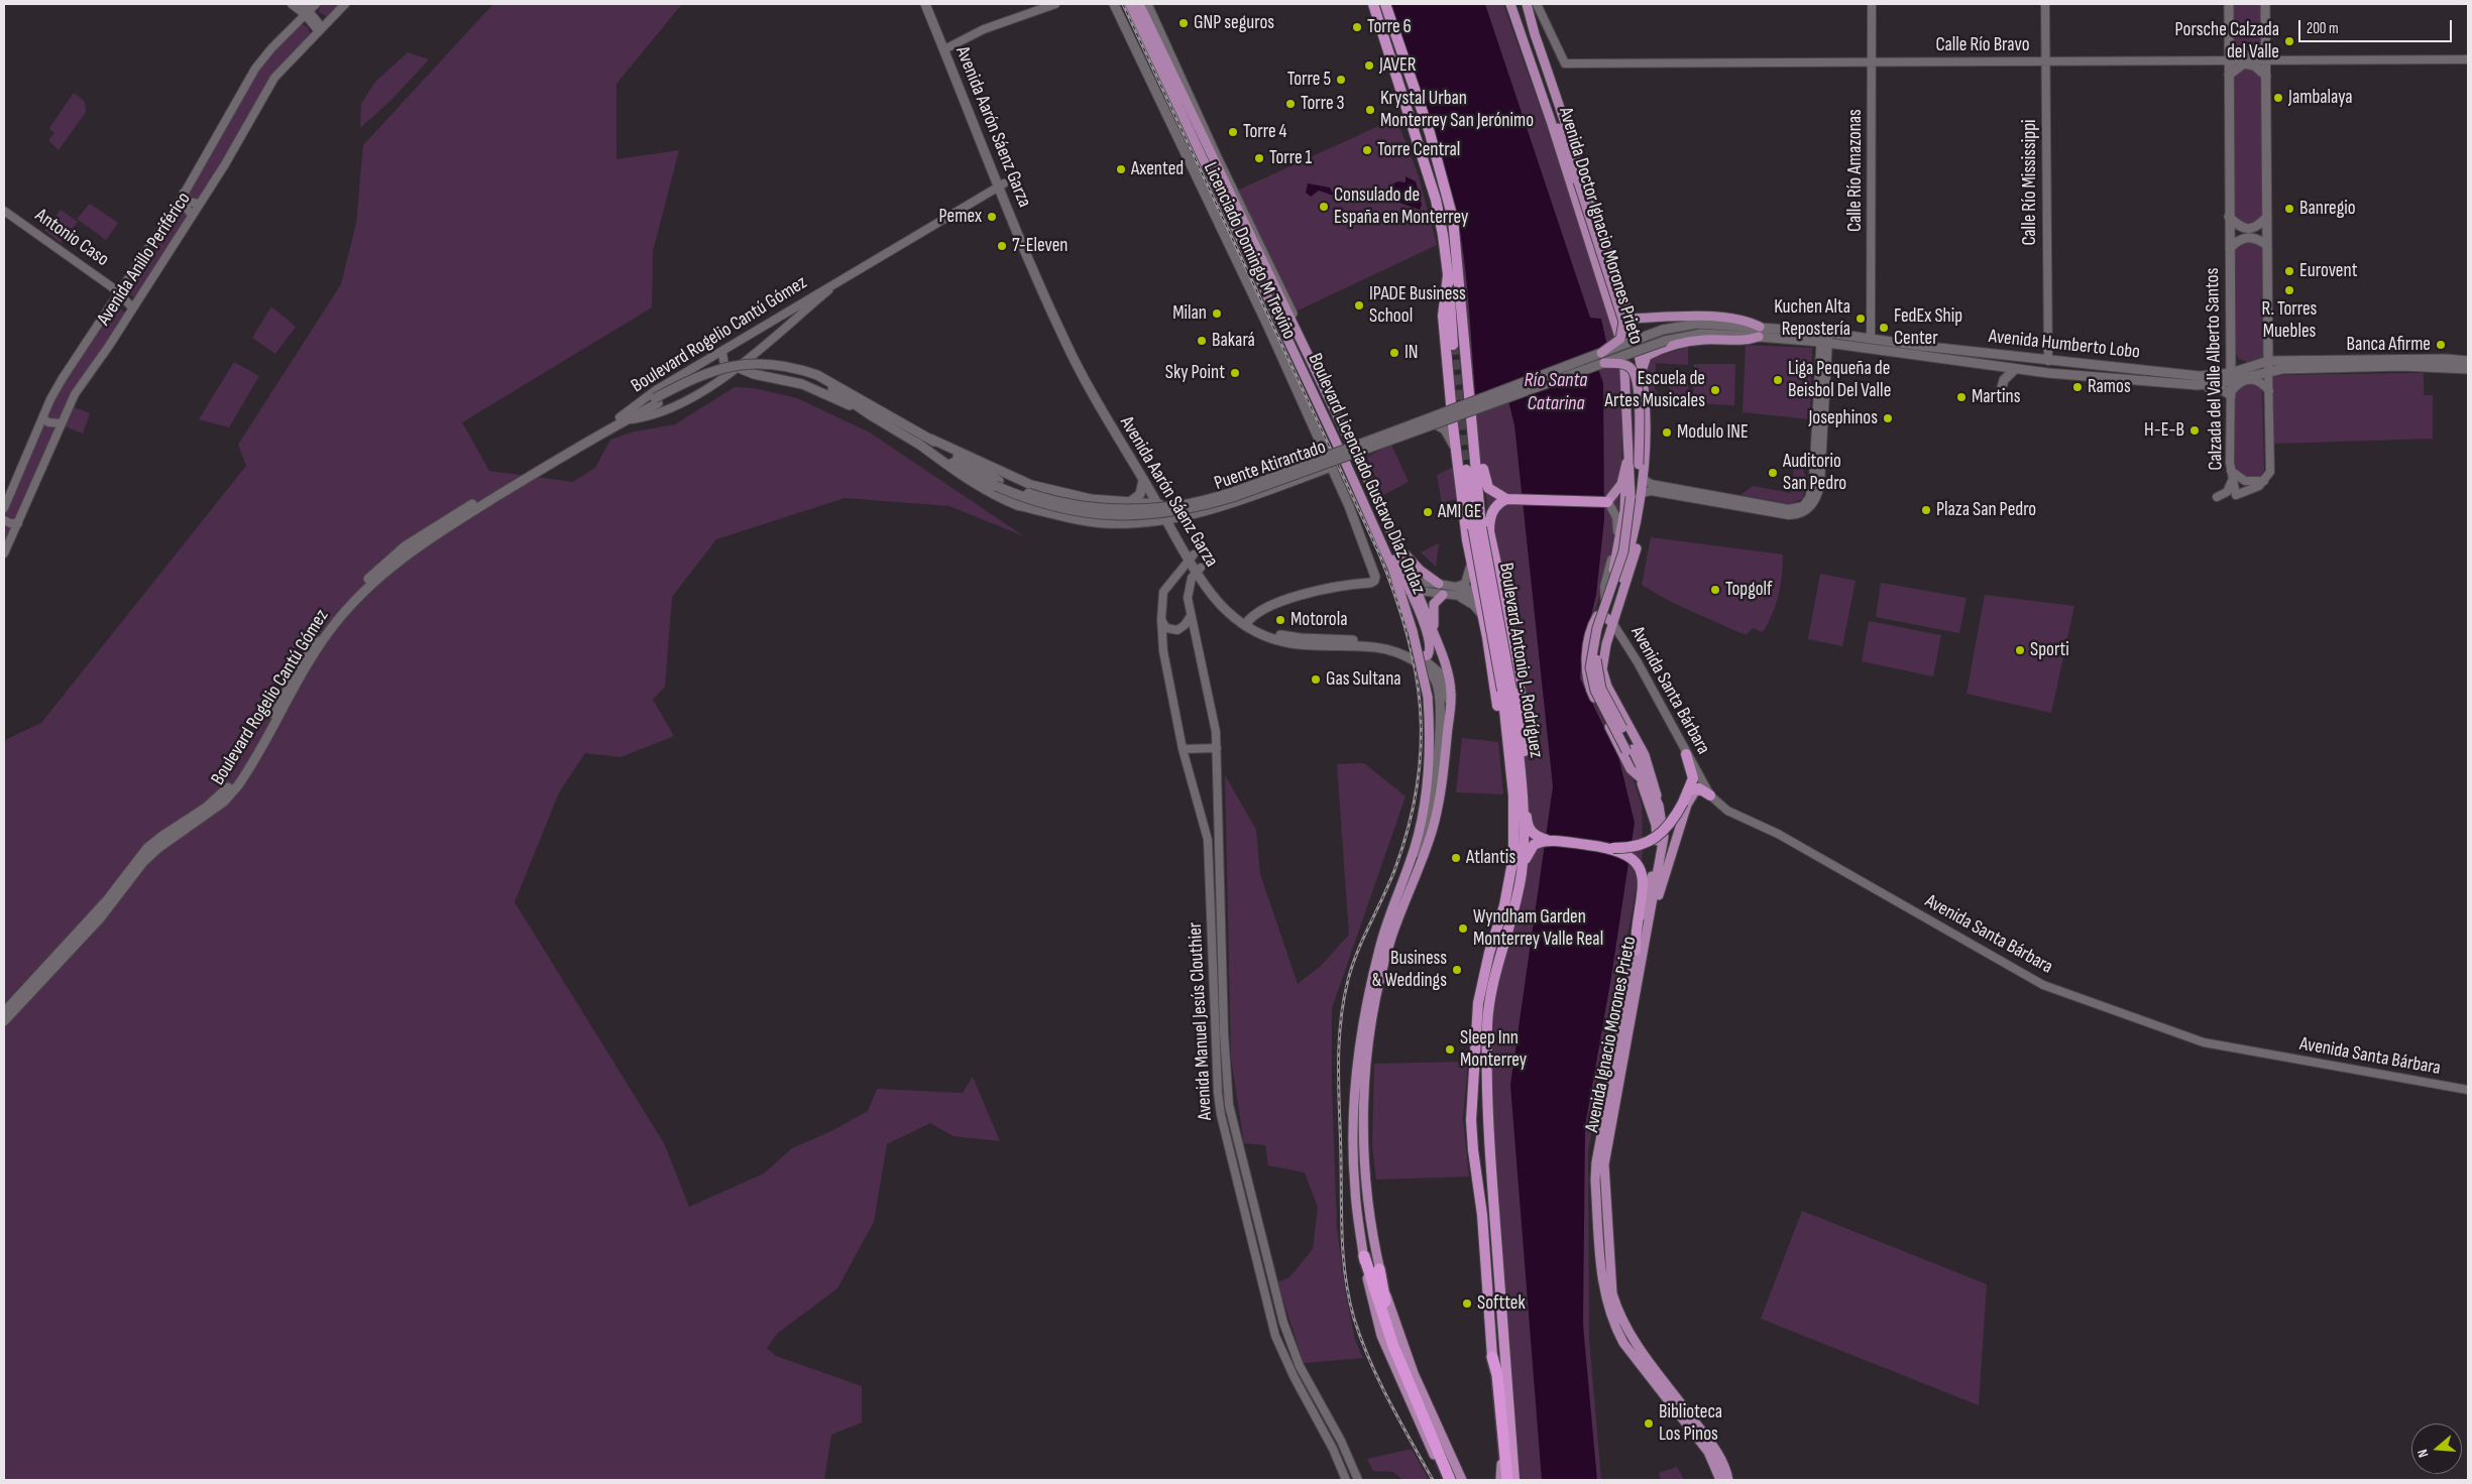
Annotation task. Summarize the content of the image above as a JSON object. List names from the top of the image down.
{
  "streets": {
    "highway": ["Boulevard Antonio L. Rodríguez"],
    "main road": [
      "Avenida Aarón Sáenz Garza",
      "Avenida Doctor Ignacio Morones Prieto",
      "Licenciado Domingo M Treviño",
      "Boulevard Rogelio Cantú Gómez",
      "Avenida Humberto Lobo",
      "Calzada del Valle Alberto Santos",
      "Puente Atirantado",
      "Boulevard Licenciado Gustavo Díaz Ordaz",
      "Avenida Ignacio Morones Prieto"
    ],
    "street": [
      "Calle Río Bravo",
      "Calle Río Amazonas",
      "Calle Río Mississippi",
      "Antonio Caso",
      "Avenida Anillo Periférico",
      "Avenida Santa Bárbara",
      "Avenida Manuel Jesús Clouthier"
    ]
  },
  "crossings": [
    ["Calle Río Bravo", "Calle Río Amazonas"],
    ["Calle Río Bravo", "Calle Río Mississippi"],
    ["Calle Río Bravo", "Calzada del Valle Alberto Santos"],
    ["Avenida Aarón Sáenz Garza", "Licenciado Domingo M Treviño"],
    ["Avenida Aarón Sáenz Garza", "Boulevard Rogelio Cantú Gómez"],
    ["Avenida Aarón Sáenz Garza", "Boulevard Licenciado Gustavo Díaz Ordaz"],
    ["Avenida Aarón Sáenz Garza", "Avenida Manuel Jesús Clouthier"],
    ["Calle Río Amazonas", "Avenida Humberto Lobo"],
    ["Calle Río Mississippi", "Avenida Humberto Lobo"],
    ["Avenida Doctor Ignacio Morones Prieto", "Avenida Ignacio Morones Prieto"],
    ["Antonio Caso", "Avenida Anillo Periférico"],
    ["Boulevard Rogelio Cantú Gómez", "Puente Atirantado"],
    ["Avenida Humberto Lobo", "Calzada del Valle Alberto Santos"],
    ["Avenida Humberto Lobo", "Puente Atirantado"],
    ["Puente Atirantado", "Boulevard Antonio L. Rodríguez"]
  ],
  "water": ["Río Santa Catarina"],
  "places": [
    "GNP seguros",
    "Torre 6",
    "Porsche Calzada del Valle",
    "JAVER",
    "Torre 5",
    "Jambalaya",
    "Torre 3",
    "Krystal Urban Monterrey San Jerónimo",
    "Torre 4",
    "Torre Central",
    "Torre 1",
    "Axented",
    "Consulado de España en Monterrey",
    "Banregio",
    "Pemex",
    "7-Eleven",
    "Eurovent",
    "R. Torres Muebles",
    "IPADE Business School",
    "Milan",
    "Kuchen Alta Repostería",
    "FedEx Ship Center",
    "Bakará",
    "Banca Afirme",
    "IN",
    "Sky Point",
    "Liga Pequeña de Beisbol Del Valle",
    "Ramos",
    "Escuela de Artes Musicales",
    "Martins",
    "Josephinos",
    "H-E-B",
    "Modulo INE",
    "Auditorio San Pedro",
    "Plaza San Pedro",
    "AMI GE",
    "Topgolf",
    "Motorola",
    "Sporti",
    "Gas Sultana",
    "Atlantis",
    "Wyndham Garden Monterrey Valle Real",
    "Business & Weddings",
    "Sleep Inn Monterrey",
    "Softtek",
    "Biblioteca Los Pinos"
  ],
  "scale_bar": "200 m",
  "north": "left"
}
